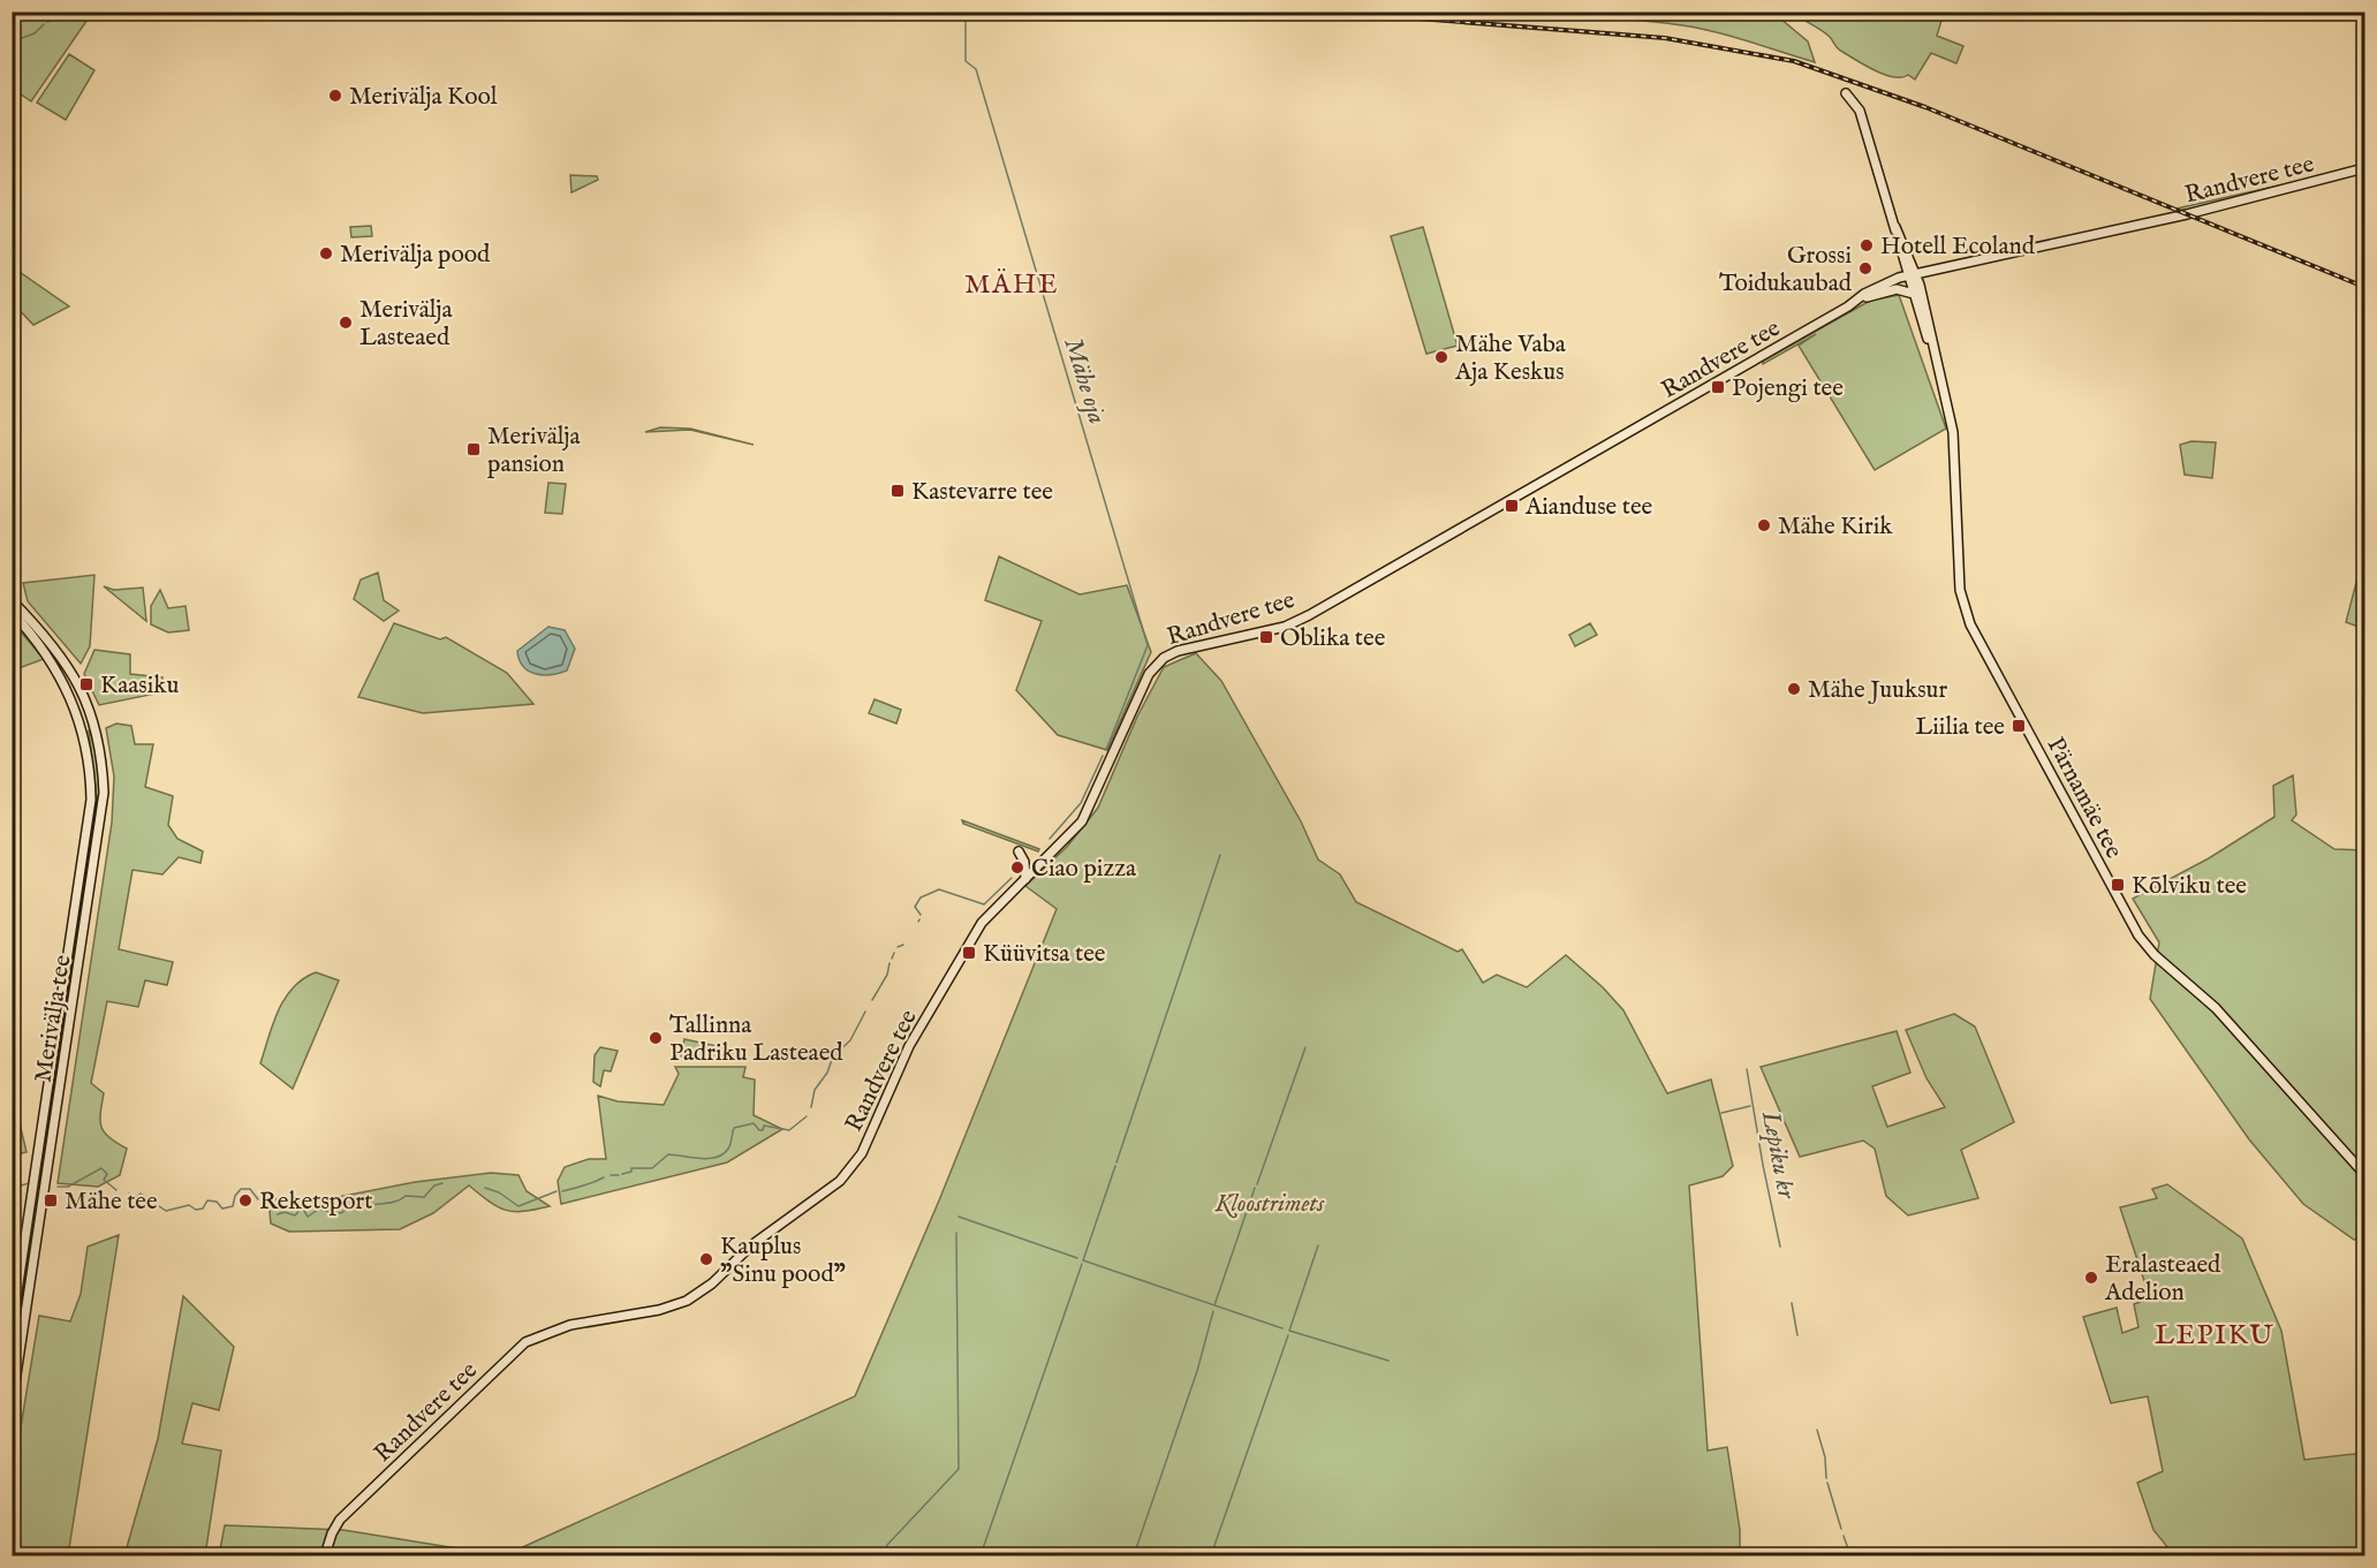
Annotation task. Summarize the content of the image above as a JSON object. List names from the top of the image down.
{
  "streets": {
    "main road": ["Randvere tee", "Pärnamäe tee", "Merivälja tee"]
  },
  "crossings": [
    ["Randvere tee", "Pärnamäe tee"]
  ],
  "districts": ["MÄHE", "LEPIKU"],
  "water": ["Mähe oja", "Lepiku kr"],
  "parks": ["Kloostrimets"],
  "places": {
    "other": [
      "Merivälja Kool",
      "Hotell Ecoland",
      "Merivälja pood",
      "Grossi Toidukaubad",
      "Merivälja Lasteaed",
      "Mähe Vaba Aja Keskus",
      "Mähe Kirik",
      "Mähe Juuksur",
      "Ciao pizza",
      "Tallinna Padriku Lasteaed",
      "Reketsport",
      "Kauplus \"Sinu pood\"",
      "Eralasteaed Adelion"
    ],
    "transit": [
      "Pojengi tee",
      "Merivälja pansion",
      "Kastevarre tee",
      "Aianduse tee",
      "Oblika tee",
      "Kaasiku",
      "Liilia tee",
      "Kõlviku tee",
      "Küüvitsa tee",
      "Mähe tee"
    ]
  }
}
